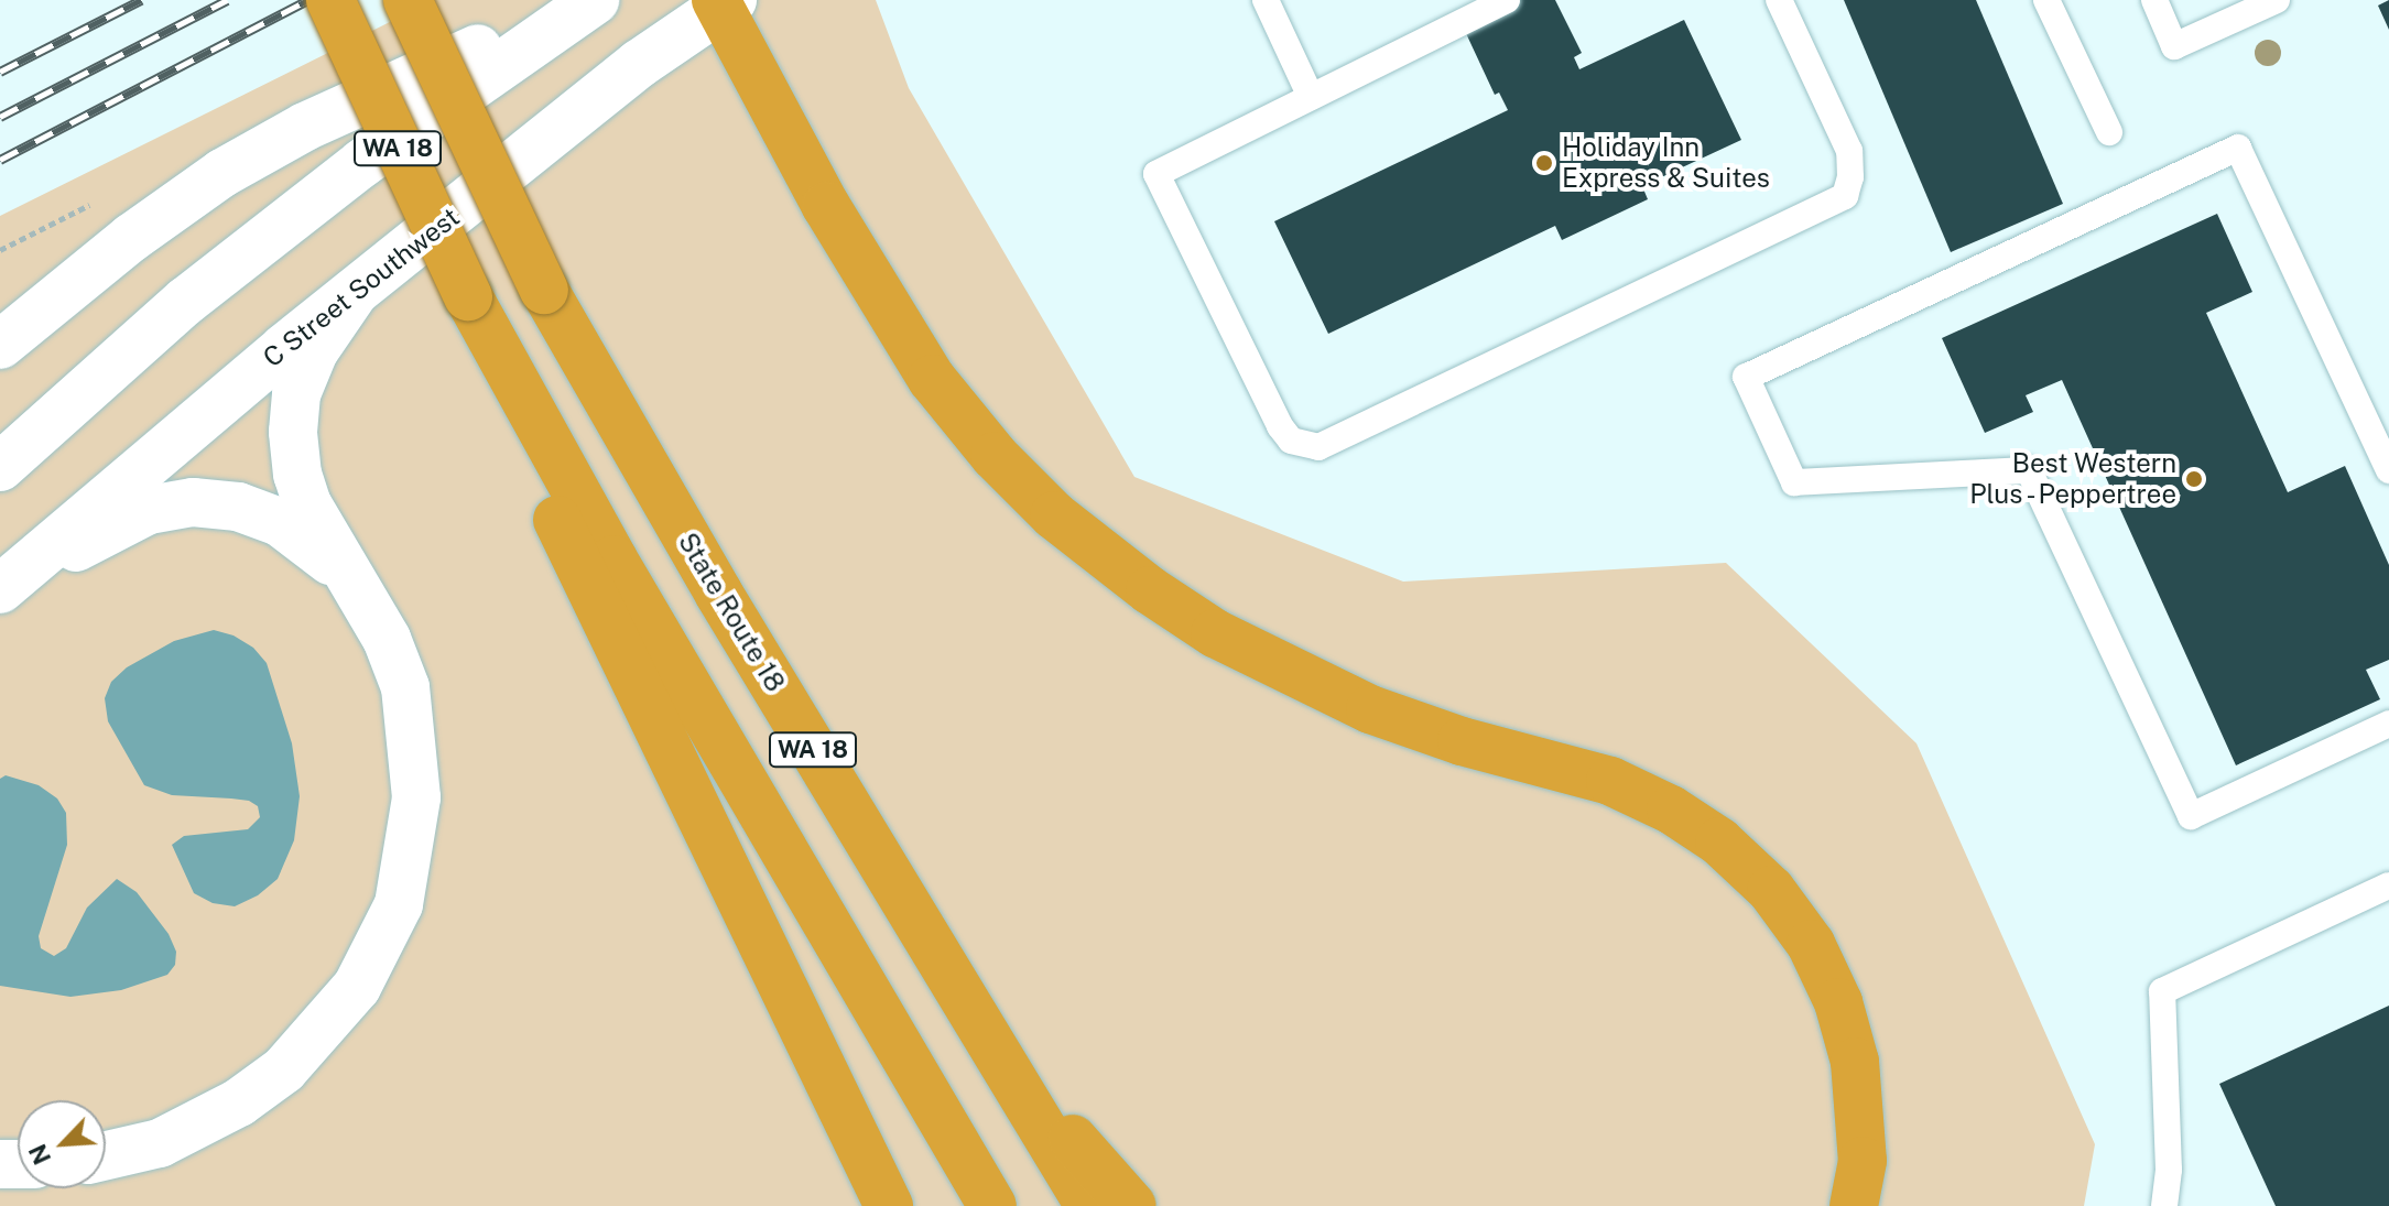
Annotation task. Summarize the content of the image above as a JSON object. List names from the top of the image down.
{
  "streets": {
    "highway": ["WA 18", "State Route 18"],
    "main road": ["C Street Southwest"]
  },
  "places": ["Holiday Inn Express & Suites", "Best Western Plus - Peppertree"],
  "north": "bottom left"
}
